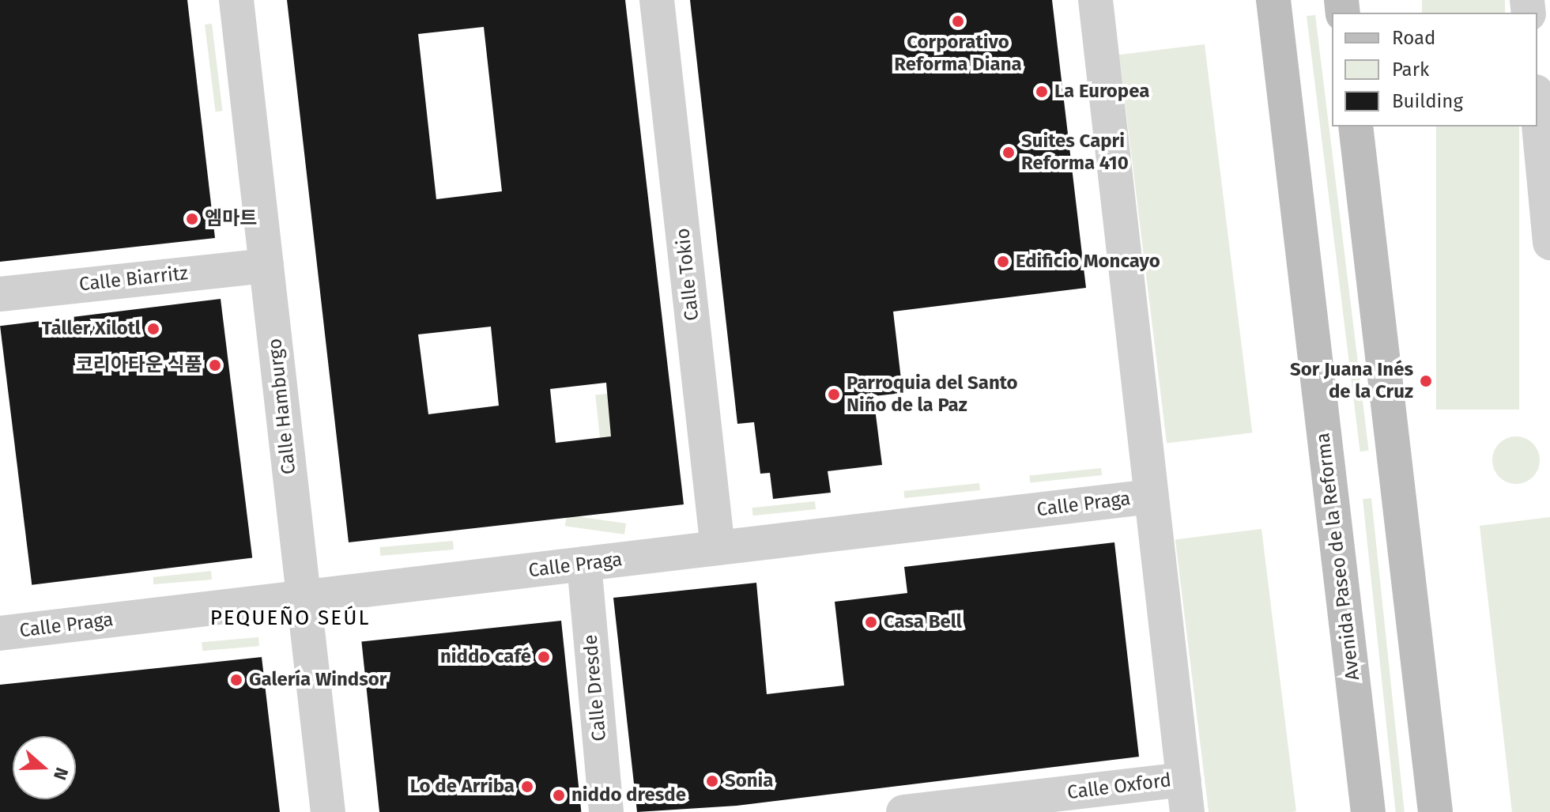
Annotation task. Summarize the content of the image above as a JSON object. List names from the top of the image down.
{
  "streets": {
    "main road": ["Avenida Paseo de la Reforma"],
    "street": [
      "Calle Tokio",
      "Calle Biarritz",
      "Calle Hamburgo",
      "Calle Praga",
      "Calle Dresde",
      "Calle Oxford"
    ]
  },
  "crossings": [
    ["Calle Tokio", "Calle Praga"],
    ["Calle Biarritz", "Calle Hamburgo"],
    ["Calle Hamburgo", "Calle Praga"],
    ["Calle Praga", "Calle Dresde"]
  ],
  "districts": ["PEQUEÑO SEÚL"],
  "places": [
    "Corporativo Reforma Diana",
    "La Europea",
    "Suites Capri Reforma 410",
    "엠마트",
    "Edificio Moncayo",
    "Taller Xilotl",
    "코리아타운 식품",
    "Sor Juana Inés de la Cruz",
    "Parroquia del Santo Niño de la Paz",
    "Casa Bell",
    "niddo café",
    "Galería Windsor",
    "Sonia",
    "Lo de Arriba",
    "niddo dresde"
  ],
  "legend": ["Road", "Park", "Building"],
  "north": "right"
}
